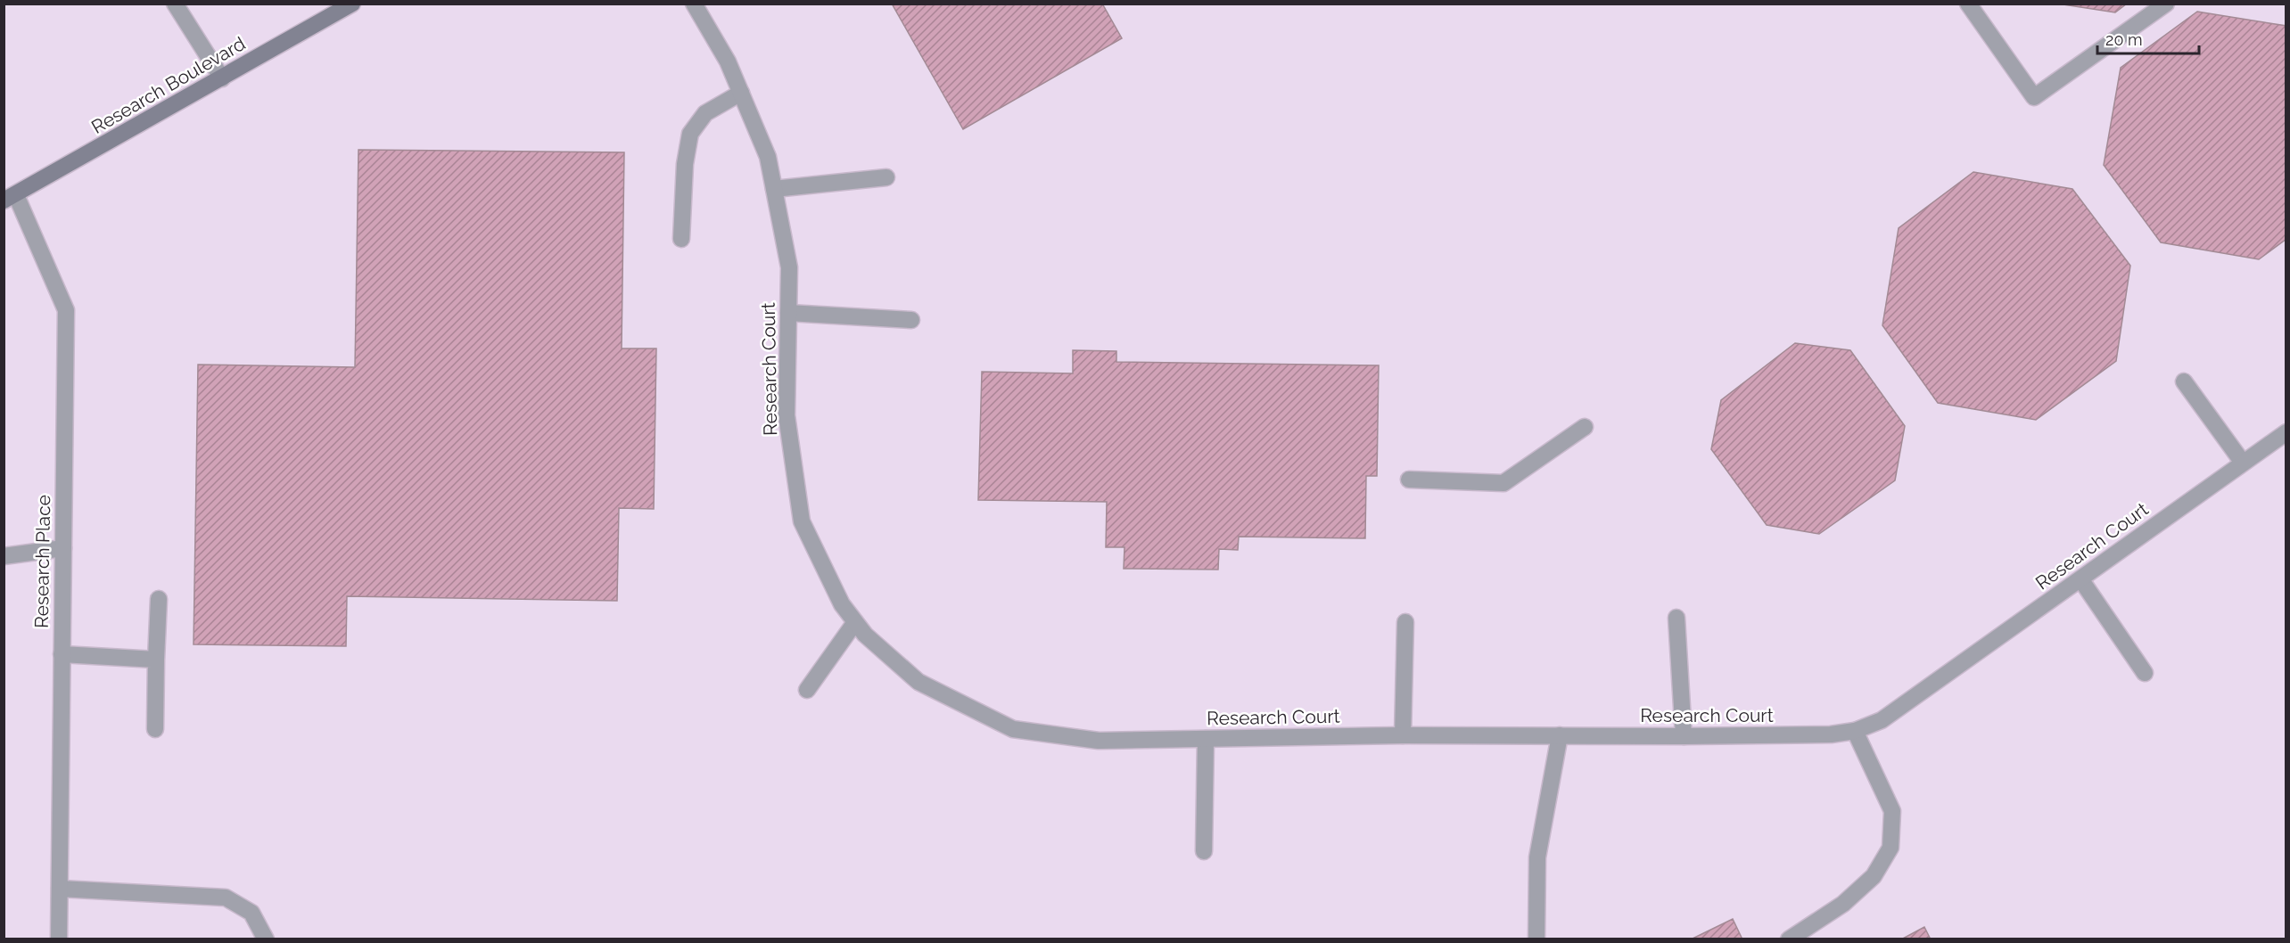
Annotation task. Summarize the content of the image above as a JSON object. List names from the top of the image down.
{
  "streets": {
    "street": ["Research Boulevard", "Research Court", "Research Place"]
  },
  "crossings": [
    ["Research Boulevard", "Research Place"]
  ],
  "scale_bar": "20 m"
}
